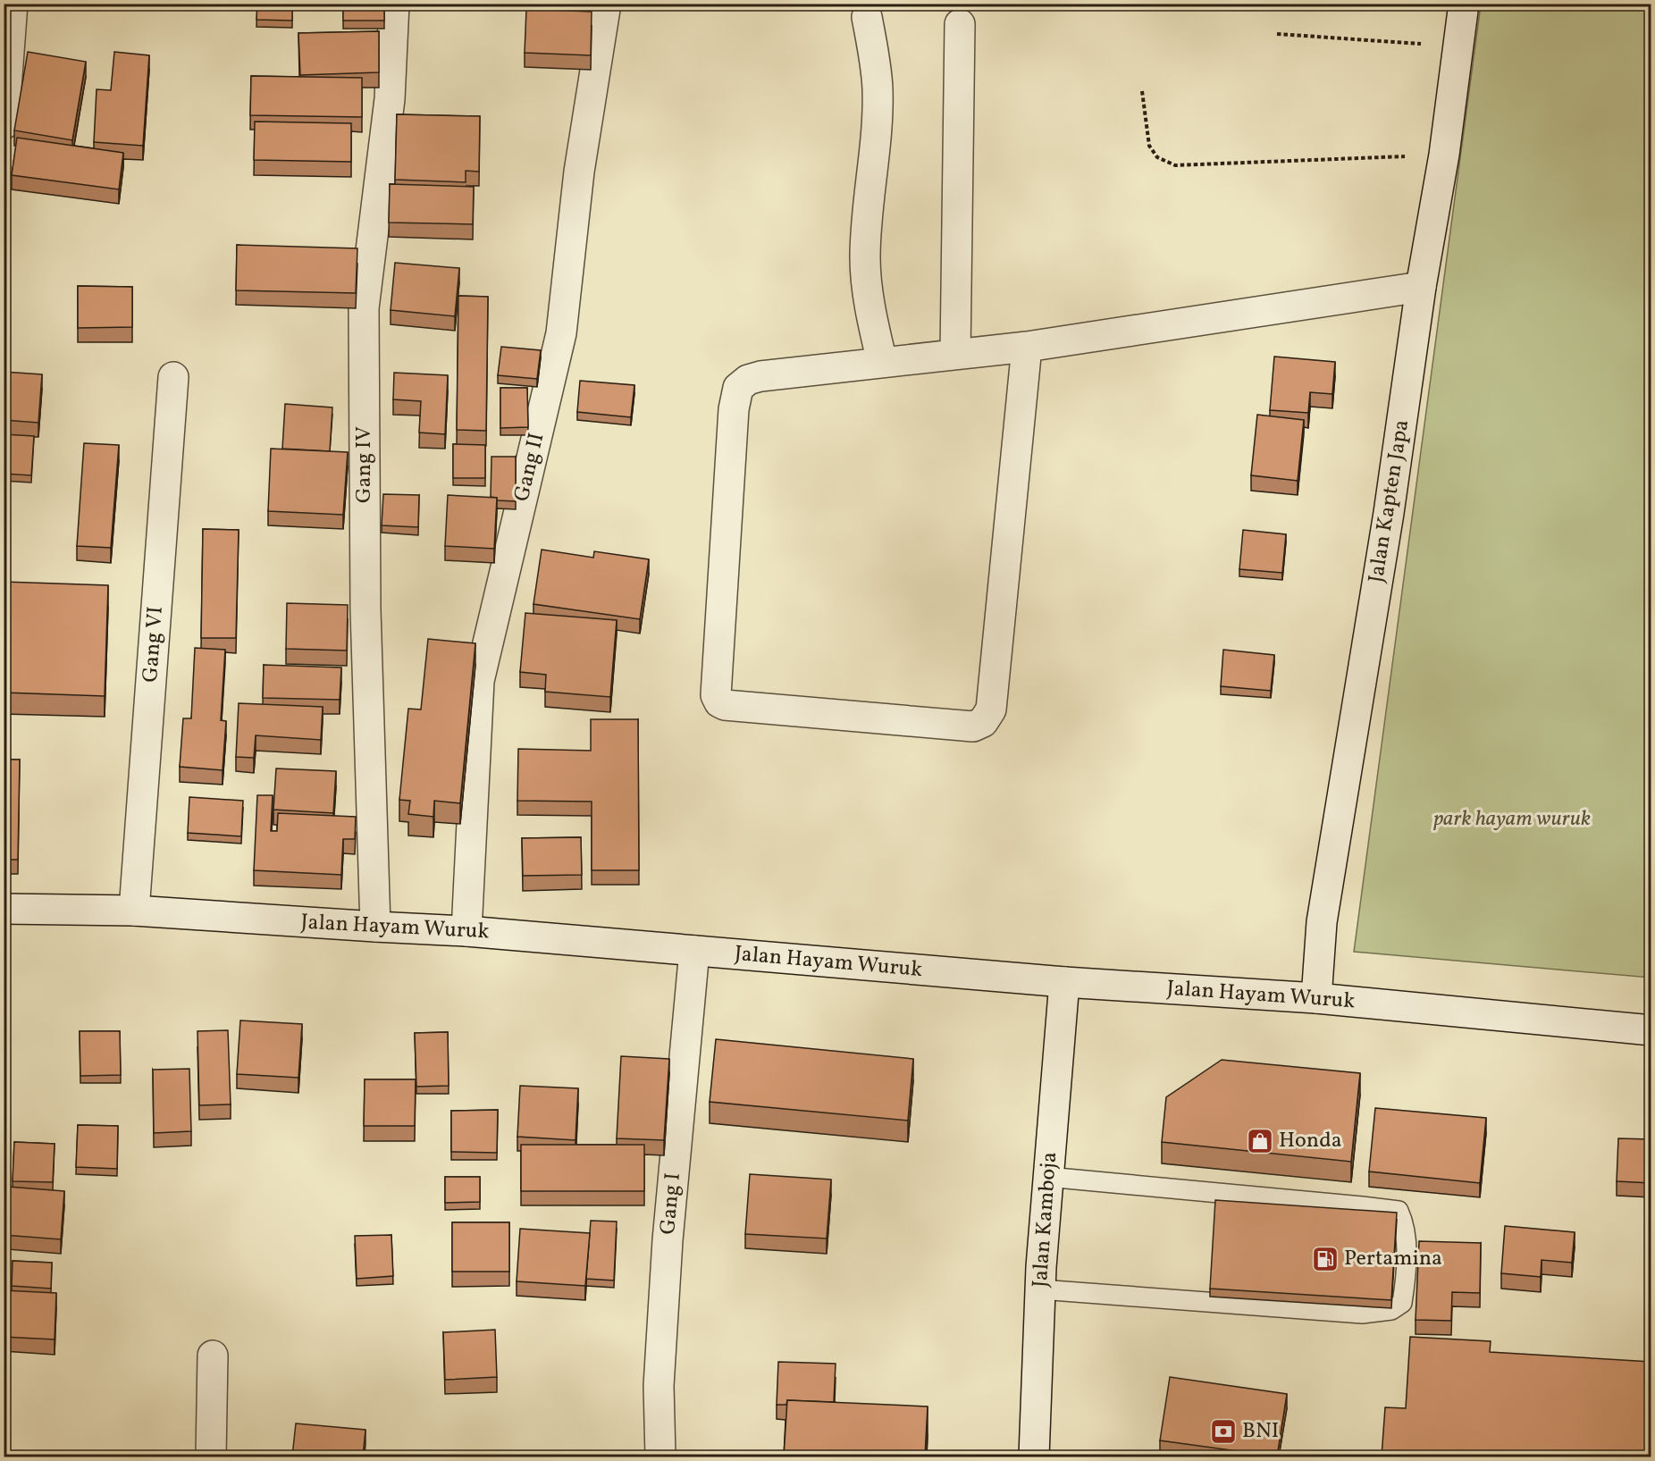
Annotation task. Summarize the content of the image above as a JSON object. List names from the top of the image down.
{
  "streets": {
    "street": [
      "Gang IV",
      "Gang II",
      "Jalan Kapten Japa",
      "Gang VI",
      "Jalan Hayam Wuruk",
      "Gang I",
      "Jalan Kamboja"
    ]
  },
  "crossings": [
    ["Gang IV", "Jalan Hayam Wuruk"],
    ["Gang II", "Jalan Hayam Wuruk"],
    ["Jalan Kapten Japa", "Jalan Hayam Wuruk"],
    ["Gang VI", "Jalan Hayam Wuruk"],
    ["Jalan Hayam Wuruk", "Gang I"],
    ["Jalan Hayam Wuruk", "Jalan Kamboja"]
  ],
  "parks": ["park hayam wuruk"],
  "places": {
    "shop": ["Honda"],
    "fuel station": ["Pertamina"],
    "bank": ["BNI"]
  }
}
